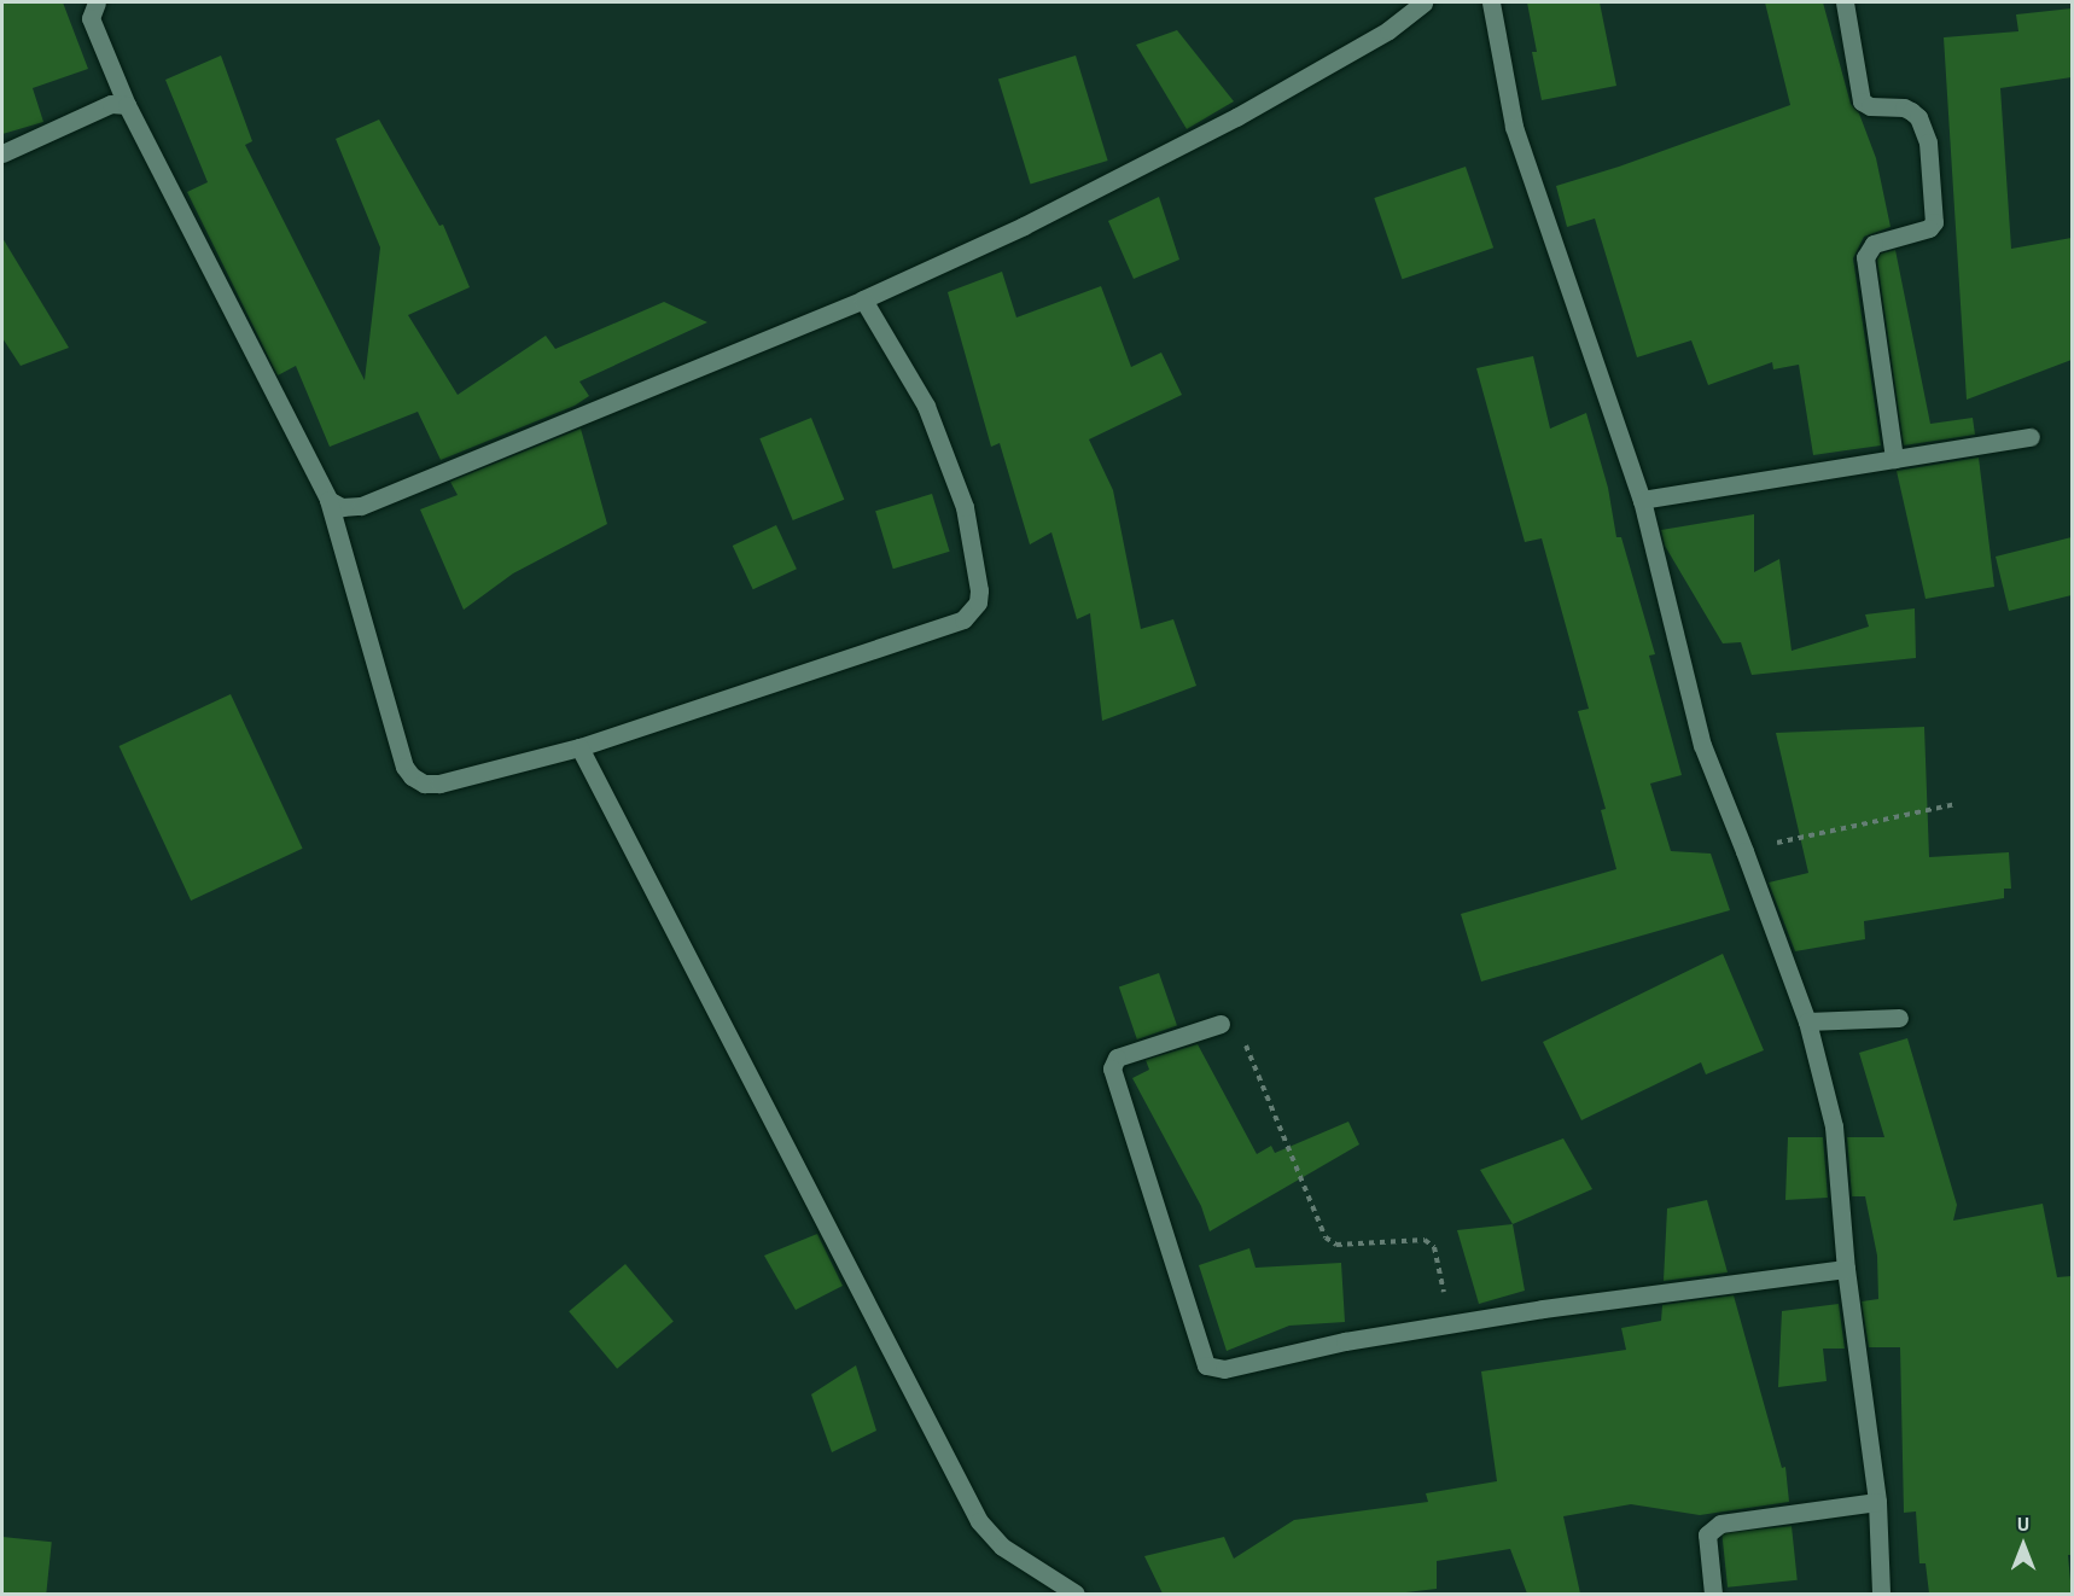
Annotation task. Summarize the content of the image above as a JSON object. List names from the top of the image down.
{
  "north": "top"
}
